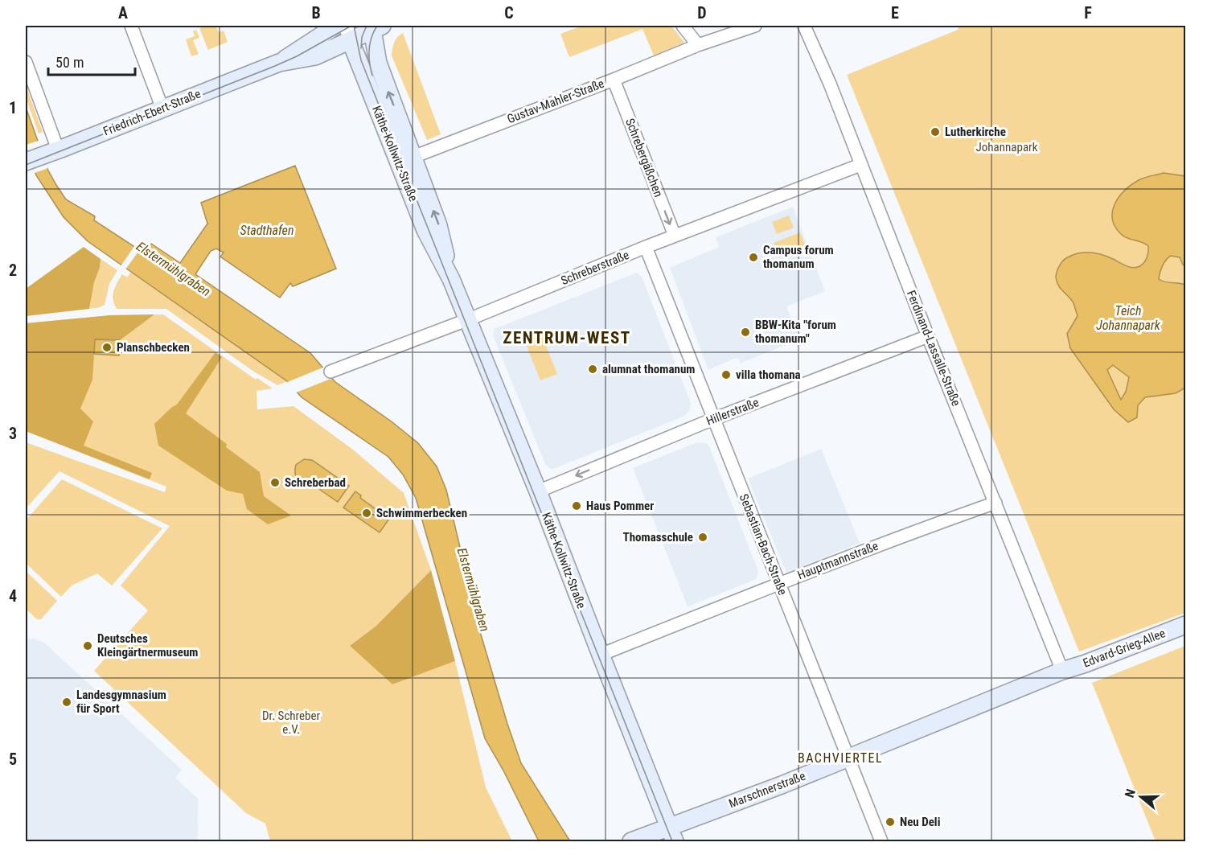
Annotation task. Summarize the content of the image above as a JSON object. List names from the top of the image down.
{
  "streets": {
    "main road": [
      "Friedrich-Ebert-Straße",
      "Käthe-Kollwitz-Straße",
      "Edvard-Grieg-Allee",
      "Marschnerstraße"
    ],
    "street": [
      "Gustav-Mahler-Straße",
      "Schrebergäßchen",
      "Schreberstraße",
      "Ferdinand-Lassalle-Straße",
      "Hillerstraße",
      "Sebastian-Bach-Straße",
      "Hauptmannstraße"
    ]
  },
  "crossings": [
    ["Gustav-Mahler-Straße", "Käthe-Kollwitz-Straße"],
    ["Gustav-Mahler-Straße", "Schrebergäßchen"],
    ["Friedrich-Ebert-Straße", "Käthe-Kollwitz-Straße"],
    ["Käthe-Kollwitz-Straße", "Schreberstraße"],
    ["Käthe-Kollwitz-Straße", "Hillerstraße"],
    ["Käthe-Kollwitz-Straße", "Hauptmannstraße"],
    ["Käthe-Kollwitz-Straße", "Marschnerstraße"],
    ["Schrebergäßchen", "Schreberstraße"],
    ["Schreberstraße", "Ferdinand-Lassalle-Straße"],
    ["Schreberstraße", "Sebastian-Bach-Straße"],
    ["Ferdinand-Lassalle-Straße", "Hillerstraße"],
    ["Ferdinand-Lassalle-Straße", "Hauptmannstraße"],
    ["Ferdinand-Lassalle-Straße", "Edvard-Grieg-Allee"],
    ["Ferdinand-Lassalle-Straße", "Marschnerstraße"],
    ["Hillerstraße", "Sebastian-Bach-Straße"],
    ["Sebastian-Bach-Straße", "Hauptmannstraße"],
    ["Sebastian-Bach-Straße", "Marschnerstraße"],
    ["Edvard-Grieg-Allee", "Marschnerstraße"]
  ],
  "one_way": ["Schrebergäßchen", "Hillerstraße"],
  "districts": ["ZENTRUM-WEST", "BACHVIERTEL"],
  "water": ["Stadthafen", "Elstermühlgraben", "Teich Johannapark"],
  "parks": ["Johannapark", "Dr. Schreber e.V."],
  "places": [
    "Lutherkirche",
    "Campus forum thomanum",
    "BBW-Kita \"forum thomanum\"",
    "Planschbecken",
    "alumnat thomanum",
    "villa thomana",
    "Schreberbad",
    "Haus Pommer",
    "Schwimmerbecken",
    "Thomasschule",
    "Deutsches Kleingärtnermuseum",
    "Landesgymnasium für Sport",
    "Neu Deli"
  ],
  "scale_bar": "50 m",
  "north": "left",
  "grid": {
    "columns": [
      "A",
      "B",
      "C",
      "D",
      "E",
      "F"
    ],
    "rows": [
      "1",
      "2",
      "3",
      "4",
      "5"
    ]
  }
}
